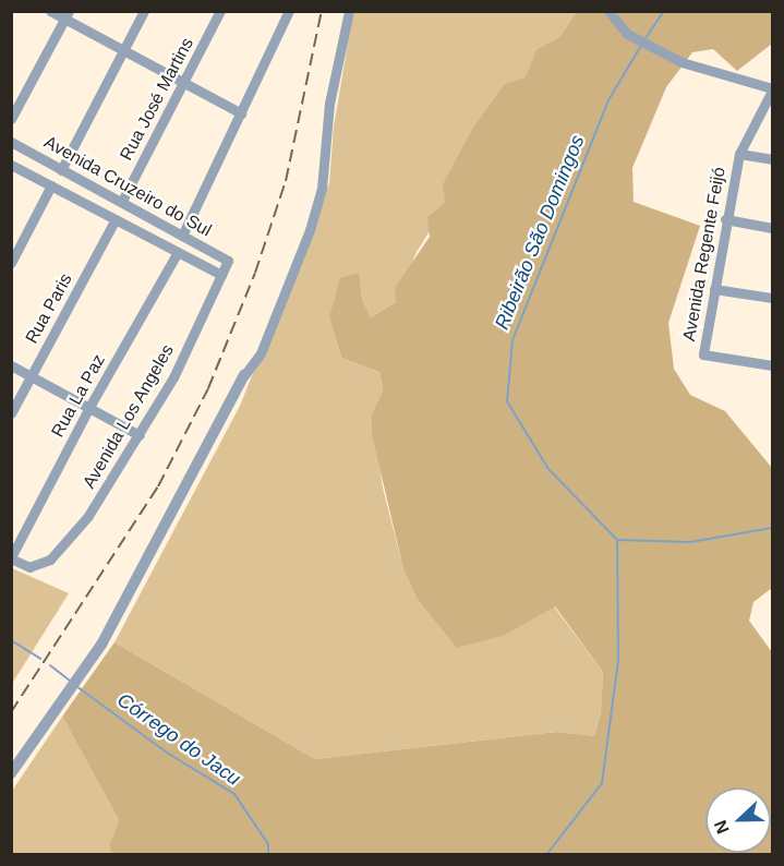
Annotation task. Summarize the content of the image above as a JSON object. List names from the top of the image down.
{
  "streets": {
    "street": [
      "Rua José Martins",
      "Avenida Cruzeiro do Sul",
      "Avenida Regente Feijó",
      "Rua Paris",
      "Rua La Paz",
      "Avenida Los Angeles"
    ]
  },
  "crossings": [
    ["Rua José Martins", "Avenida Cruzeiro do Sul"],
    ["Avenida Cruzeiro do Sul", "Rua Paris"],
    ["Avenida Cruzeiro do Sul", "Rua La Paz"],
    ["Avenida Cruzeiro do Sul", "Avenida Los Angeles"],
    ["Rua La Paz", "Avenida Los Angeles"]
  ],
  "water": ["Ribeirão São Domingos", "Córrego do Jacu"],
  "north": "left"
}
